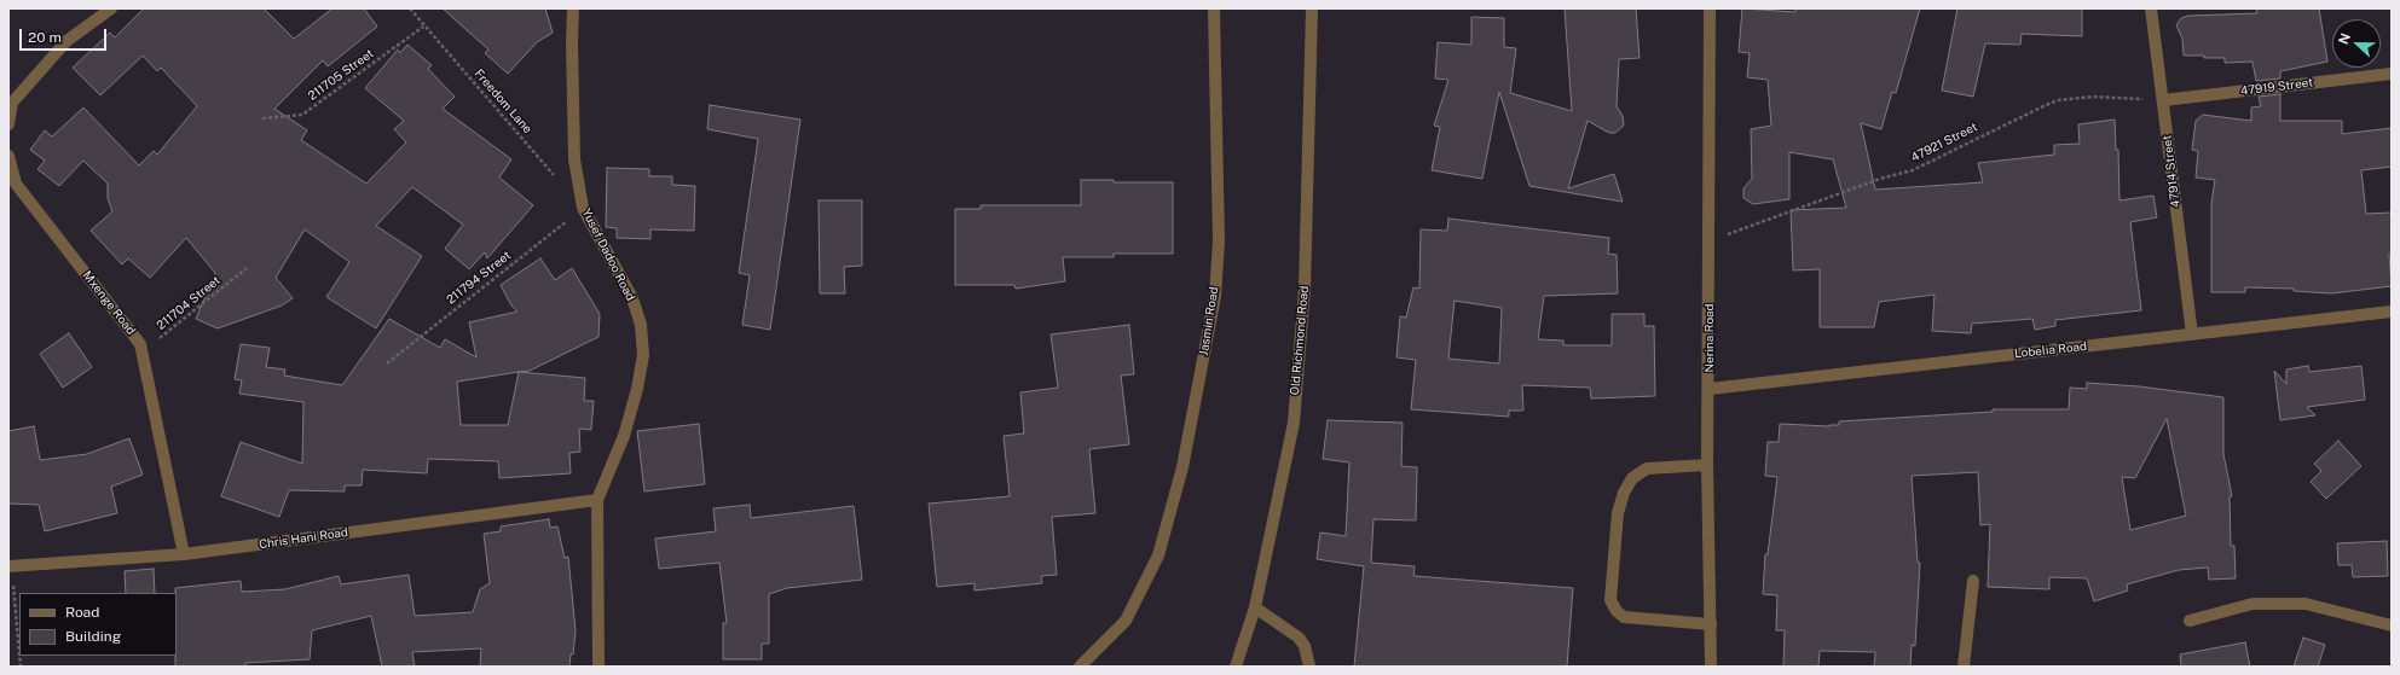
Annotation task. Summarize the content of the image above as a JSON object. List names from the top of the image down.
{
  "streets": {
    "street": [
      "47919 Street",
      "47914 Street",
      "Yusef Dadoo Road",
      "Mxenge Road",
      "Jasmin Road",
      "Nerina Road",
      "Old Richmond Road",
      "Lobelia Road",
      "Chris Hani Road"
    ],
    "path": [
      "211705 Street",
      "Freedom Lane",
      "47921 Street",
      "211794 Street",
      "211704 Street"
    ]
  },
  "crossings": [
    ["211705 Street", "Freedom Lane"],
    ["47919 Street", "47921 Street"],
    ["47919 Street", "47914 Street"],
    ["47921 Street", "47914 Street"],
    ["47921 Street", "Nerina Road"],
    ["47914 Street", "Lobelia Road"],
    ["Yusef Dadoo Road", "211794 Street"],
    ["Yusef Dadoo Road", "Chris Hani Road"],
    ["Mxenge Road", "211704 Street"],
    ["Mxenge Road", "Chris Hani Road"],
    ["Nerina Road", "Lobelia Road"]
  ],
  "legend": ["Road", "Building"],
  "scale_bar": "20 m",
  "north": "left"
}
